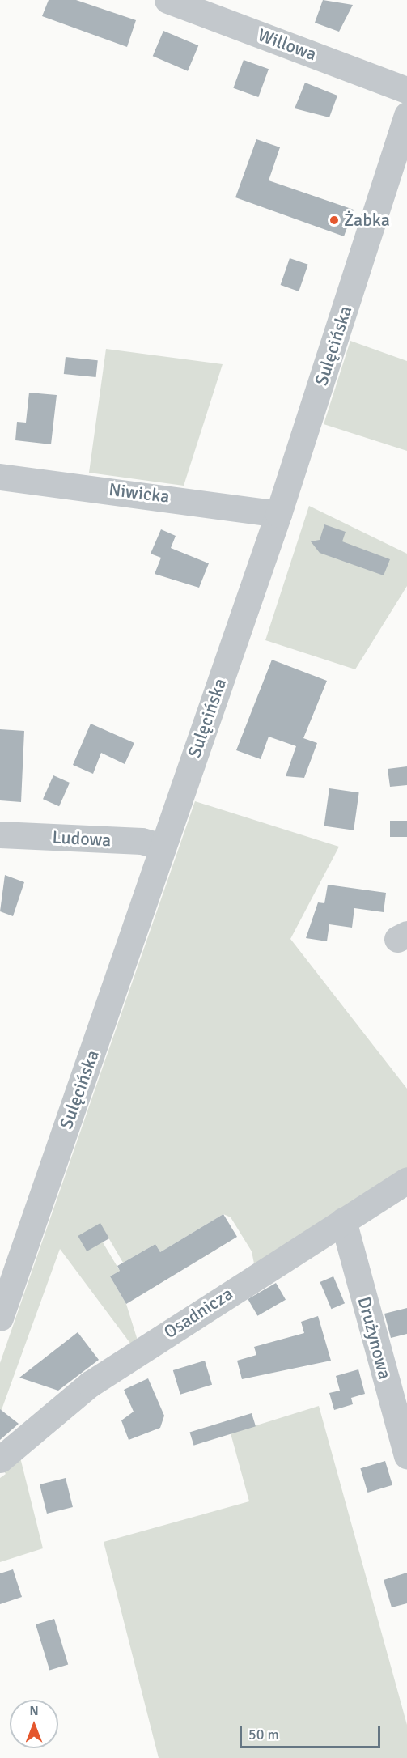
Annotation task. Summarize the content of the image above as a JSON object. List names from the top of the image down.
{
  "streets": {
    "street": [
      "Willowa",
      "Sulęcińska",
      "Niwicka",
      "Ludowa",
      "Osadnicza",
      "Drużynowa"
    ]
  },
  "crossings": [
    ["Sulęcińska", "Niwicka"],
    ["Sulęcińska", "Ludowa"],
    ["Osadnicza", "Drużynowa"]
  ],
  "places": ["Żabka"],
  "scale_bar": "50 m",
  "north": "top"
}
